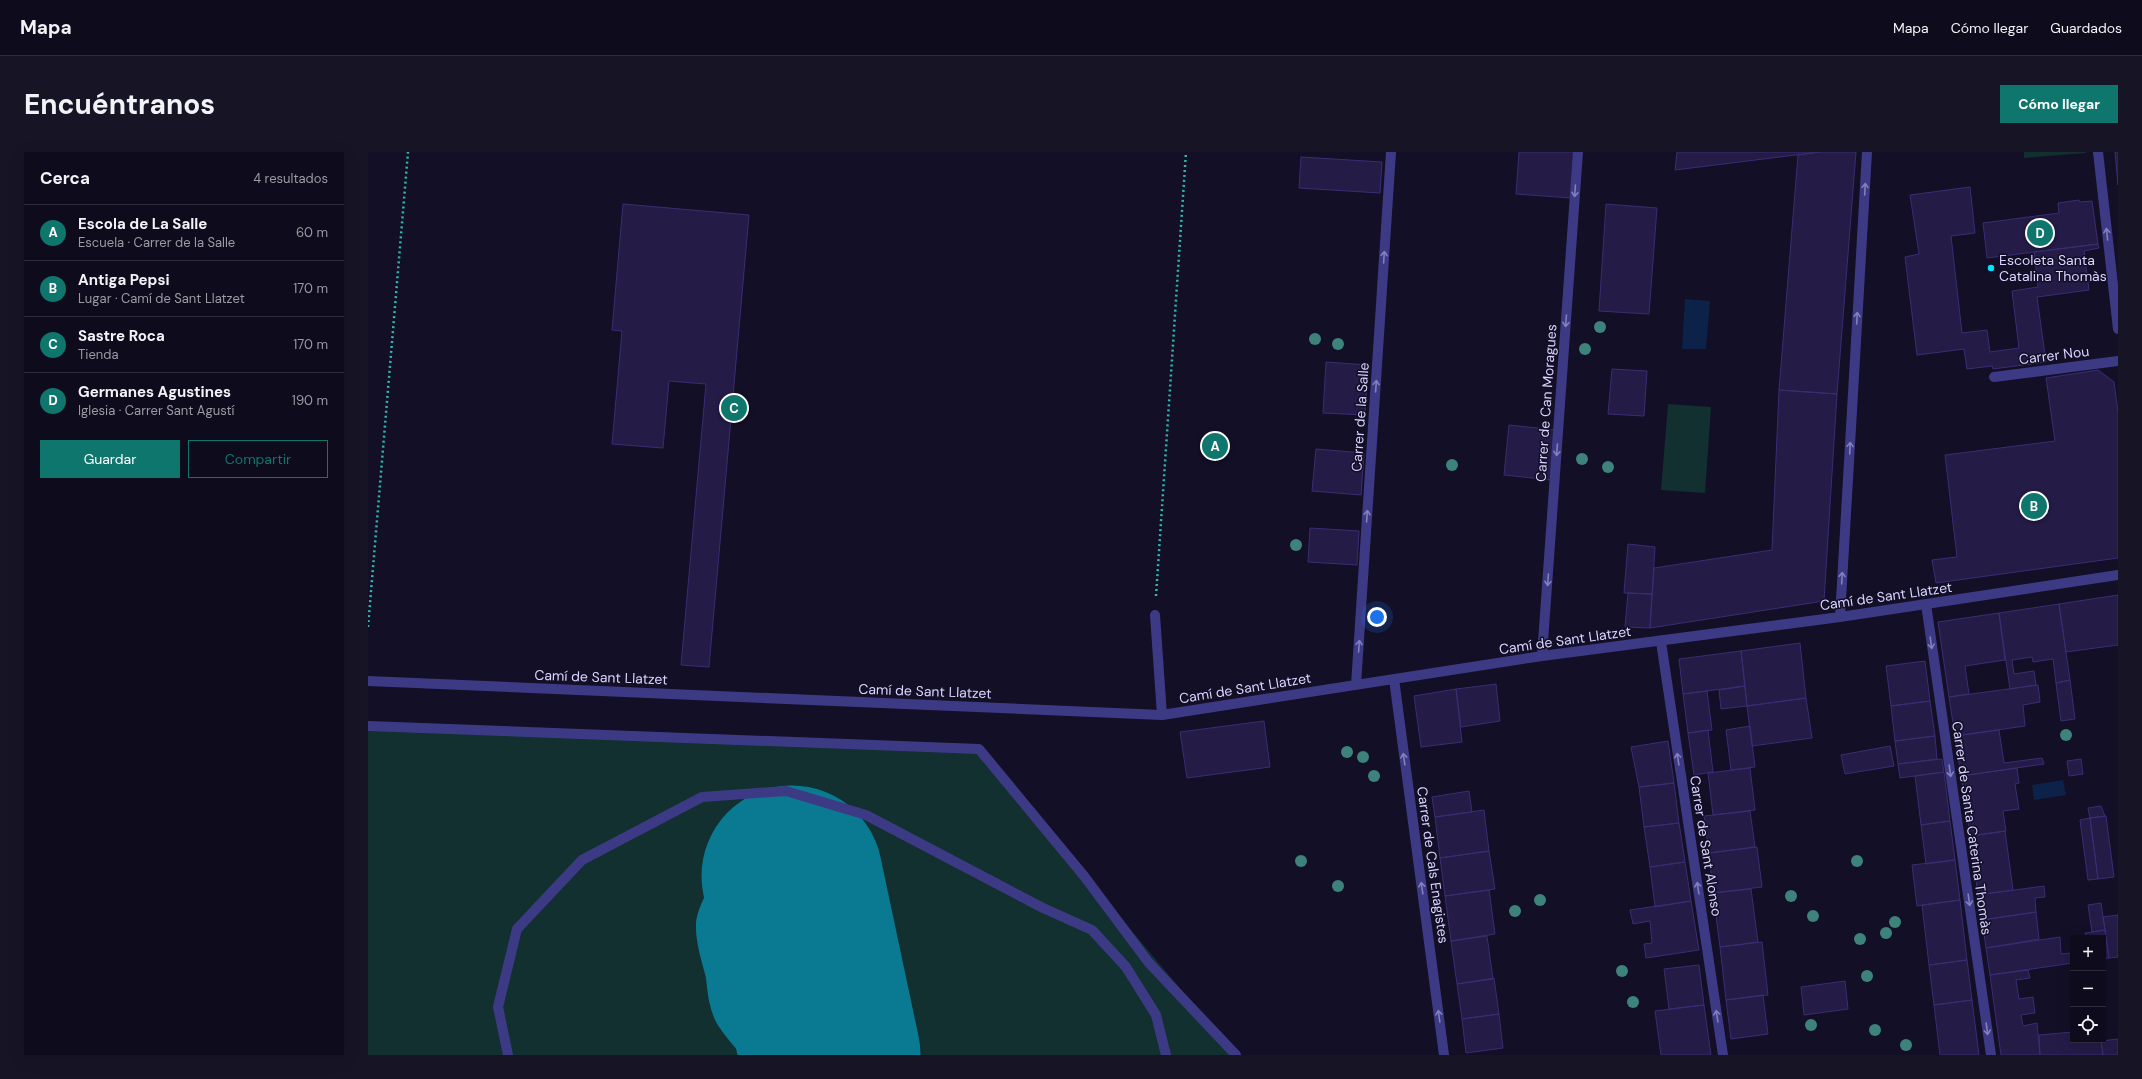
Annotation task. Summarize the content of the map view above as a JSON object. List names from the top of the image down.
{
  "streets": {
    "street": [
      "Carrer Nou",
      "Carrer de Can Moragues",
      "Carrer de la Salle",
      "Camí de Sant Llatzet",
      "Carrer de Santa Caterina Thomàs",
      "Carrer de Sant Alonso",
      "Carrer de Cals Enagistes"
    ]
  },
  "crossings": [
    ["Carrer de Can Moragues", "Camí de Sant Llatzet"],
    ["Carrer de la Salle", "Camí de Sant Llatzet"],
    ["Camí de Sant Llatzet", "Carrer de Santa Caterina Thomàs"],
    ["Camí de Sant Llatzet", "Carrer de Sant Alonso"],
    ["Camí de Sant Llatzet", "Carrer de Cals Enagistes"]
  ],
  "one_way": [
    "Carrer de Can Moragues",
    "Carrer de la Salle",
    "Carrer de Santa Caterina Thomàs",
    "Carrer de Sant Alonso",
    "Carrer de Cals Enagistes"
  ],
  "places": ["Escoleta Santa Catalina Thomàs"],
  "page": {
    "header": "Mapa",
    "nav": ["Mapa", "Cómo llegar", "Guardados"],
    "buttons": [
      "Cómo llegar",
      ["Guardar", "Compartir"]
    ],
    "title": "Encuéntranos",
    "heading": ["Cerca", "4 resultados"],
    "list": [
      {
        "mark": "A",
        "name": "Escola de La Salle",
        "note": "Escuela · Carrer de la Salle",
        "value": "60 m"
      },
      {
        "mark": "B",
        "name": "Antiga Pepsi",
        "note": "Lugar · Camí de Sant Llatzet",
        "value": "170 m"
      },
      {
        "mark": "C",
        "name": "Sastre Roca",
        "note": "Tienda",
        "value": "170 m"
      },
      {
        "mark": "D",
        "name": "Germanes Agustines",
        "note": "Iglesia · Carrer Sant Agustí",
        "value": "190 m"
      }
    ],
    "pins": [
      "D",
      "C",
      "A",
      "B"
    ],
    "map_buttons": ["+", "−"]
  }
}
